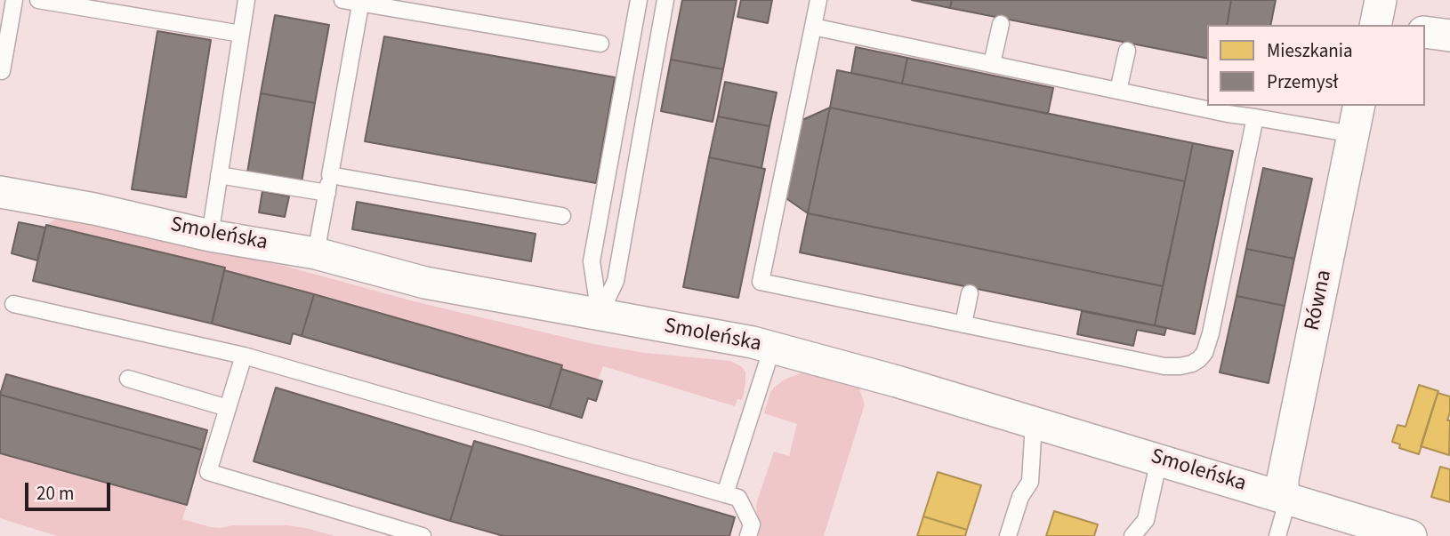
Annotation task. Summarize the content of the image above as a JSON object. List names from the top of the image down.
{
  "streets": {
    "street": ["Smoleńska", "Równa"]
  },
  "crossings": [
    ["Smoleńska", "Równa"]
  ],
  "legend": ["Mieszkania", "Przemysł"],
  "scale_bar": "20 m"
}
